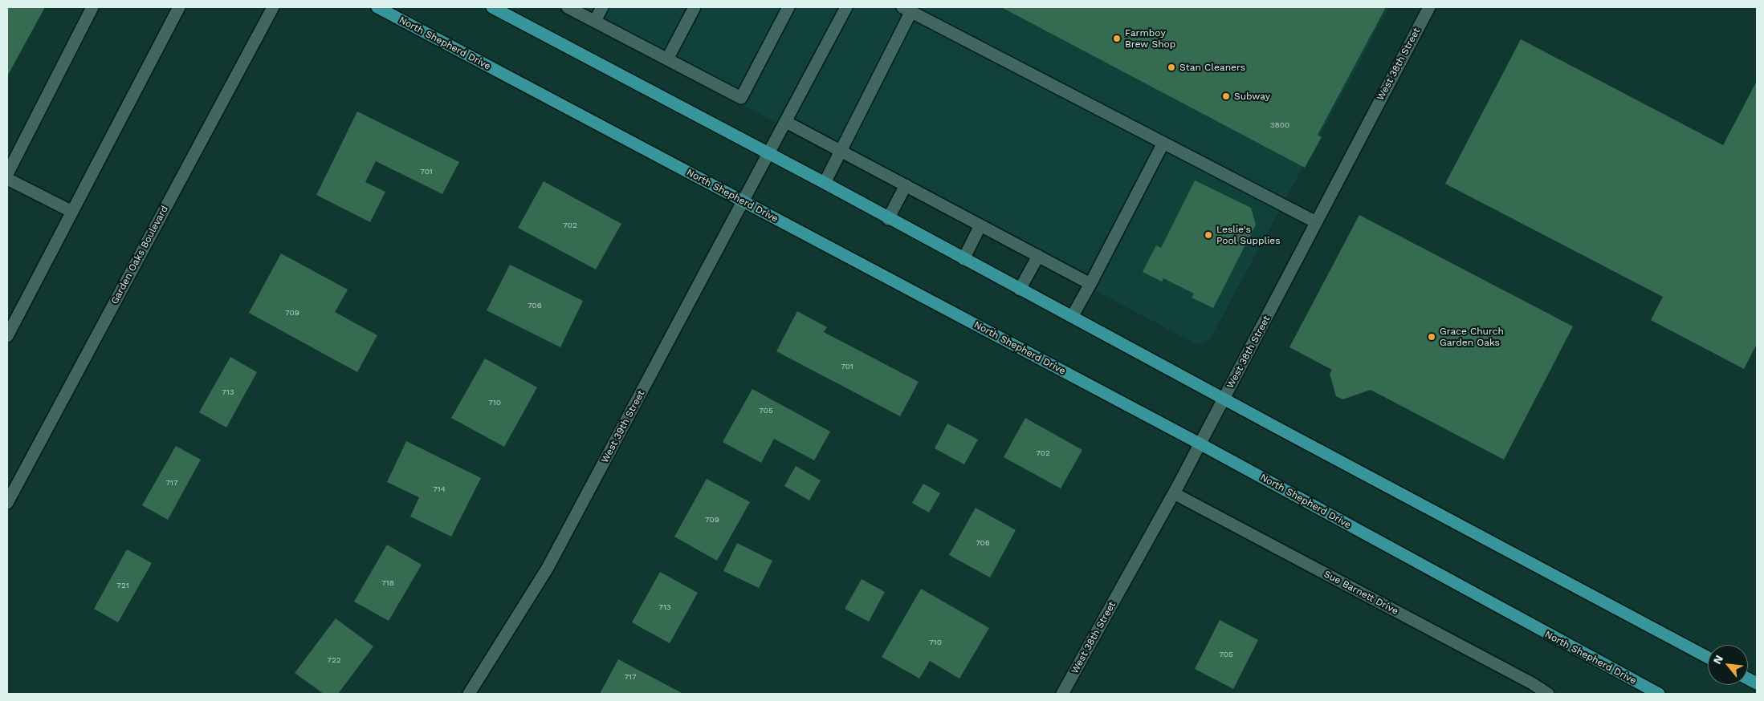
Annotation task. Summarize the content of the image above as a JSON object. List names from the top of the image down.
{
  "streets": {
    "main road": ["North Shepherd Drive"],
    "street": [
      "West 38th Street",
      "Garden Oaks Boulevard",
      "West 39th Street",
      "Sue Barnett Drive"
    ]
  },
  "crossings": [
    ["North Shepherd Drive", "West 38th Street"],
    ["North Shepherd Drive", "West 39th Street"],
    ["West 38th Street", "Sue Barnett Drive"]
  ],
  "places": [
    "Farmboy Brew Shop",
    "Stan Cleaners",
    "Subway",
    "Leslie's Pool Supplies",
    "Grace Church Garden Oaks"
  ],
  "house_numbers": [
    "3800",
    "701",
    "702",
    "706",
    "709",
    "701",
    "713",
    "710",
    "705",
    "702",
    "717",
    "714",
    "709",
    "706",
    "718",
    "721",
    "713",
    "710",
    "705",
    "722",
    "717"
  ],
  "north": "top left"
}
